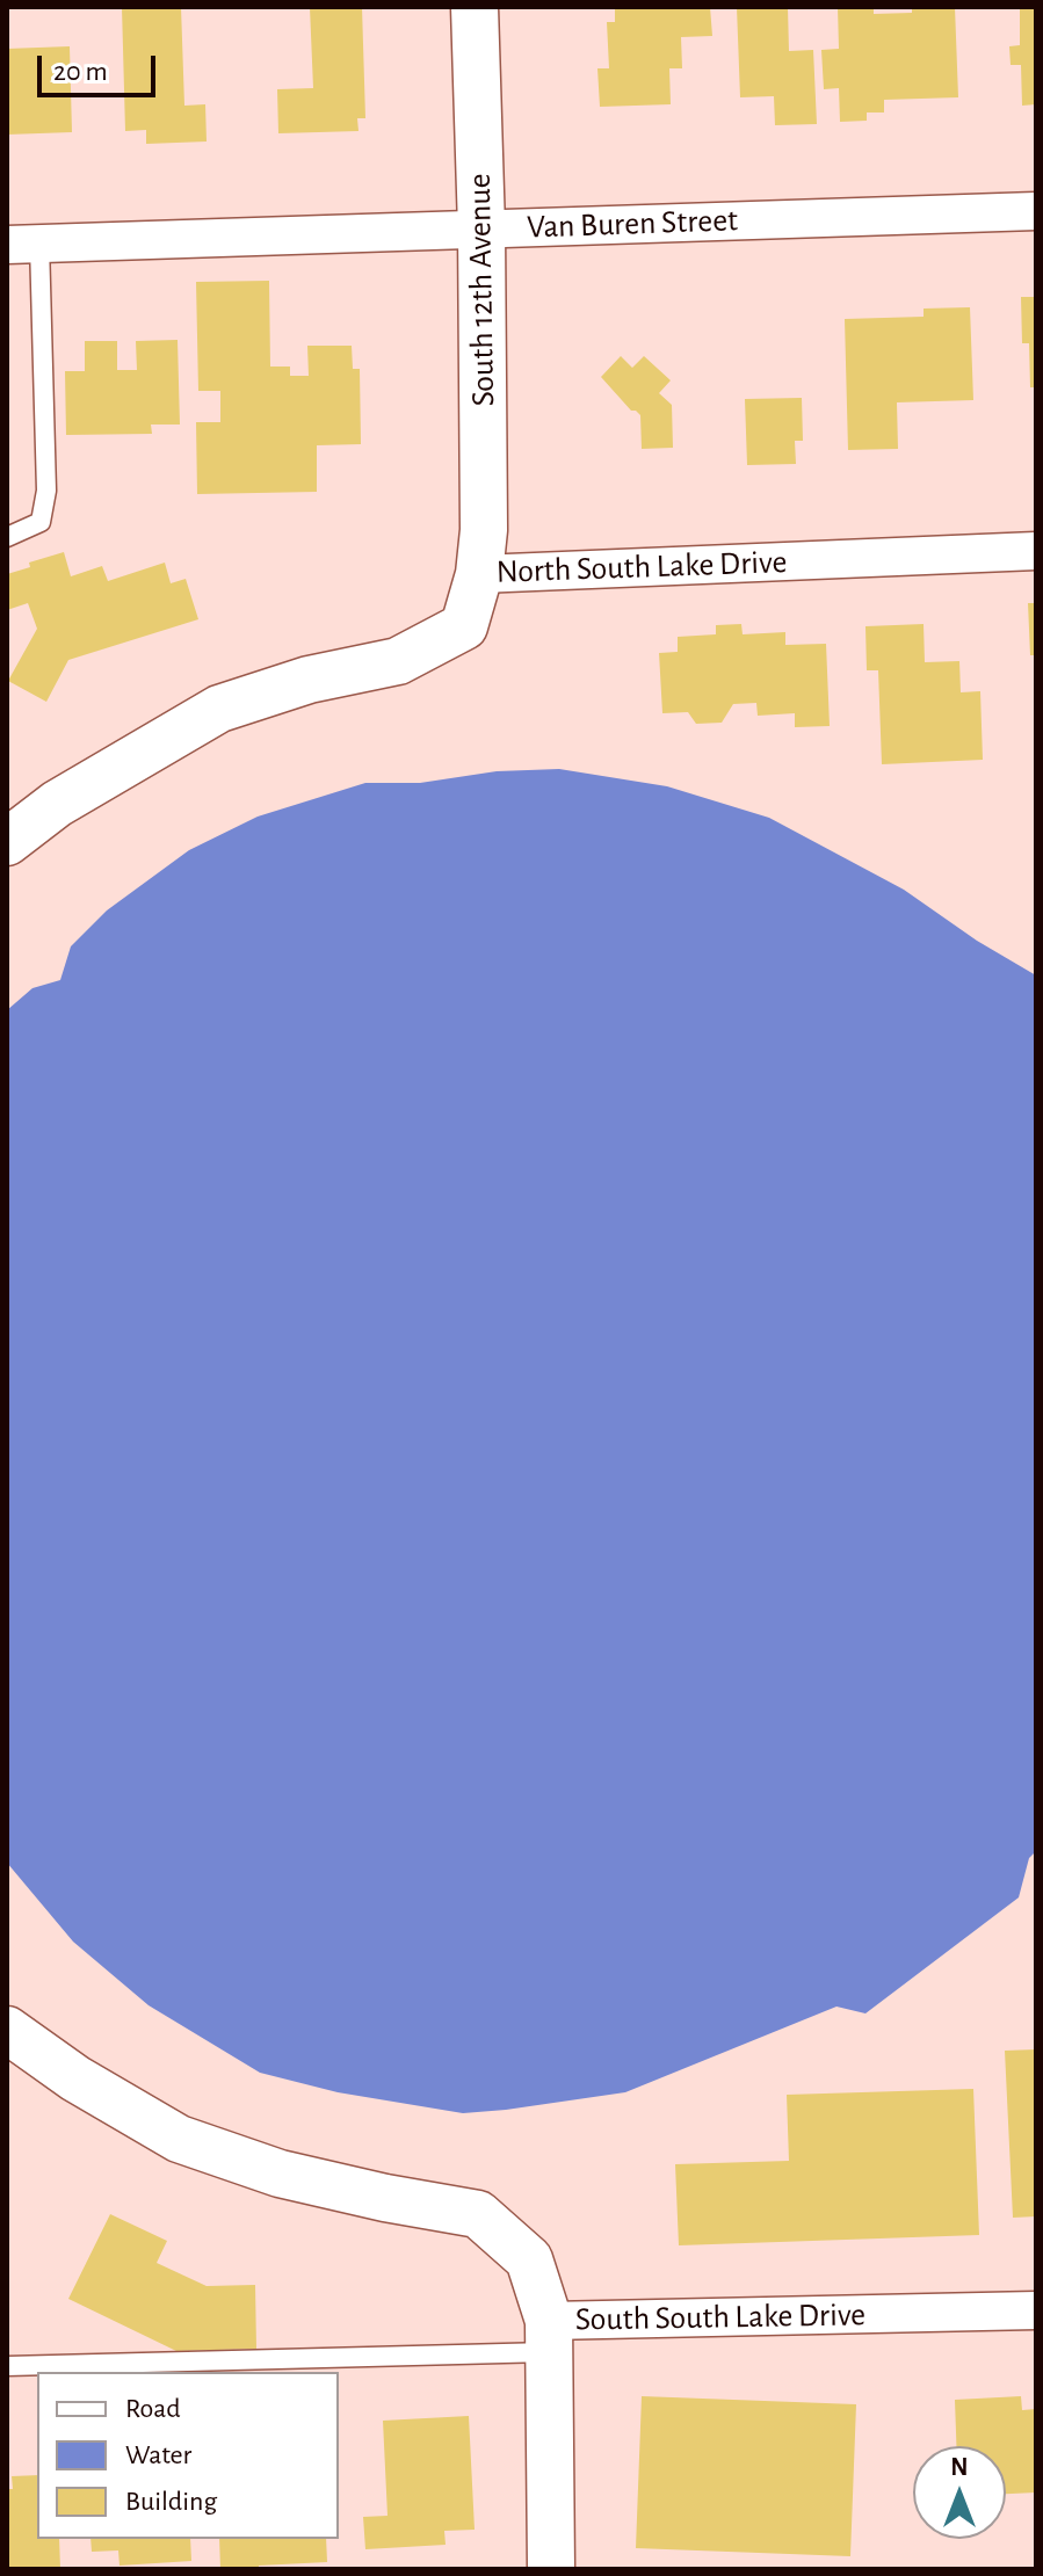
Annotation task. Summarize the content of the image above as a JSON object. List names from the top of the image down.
{
  "streets": {
    "street": [
      "Van Buren Street",
      "South 12th Avenue",
      "North South Lake Drive",
      "South South Lake Drive"
    ]
  },
  "crossings": [
    ["Van Buren Street", "South 12th Avenue"],
    ["South 12th Avenue", "North South Lake Drive"]
  ],
  "legend": ["Road", "Water", "Building"],
  "scale_bar": "20 m",
  "north": "top"
}
